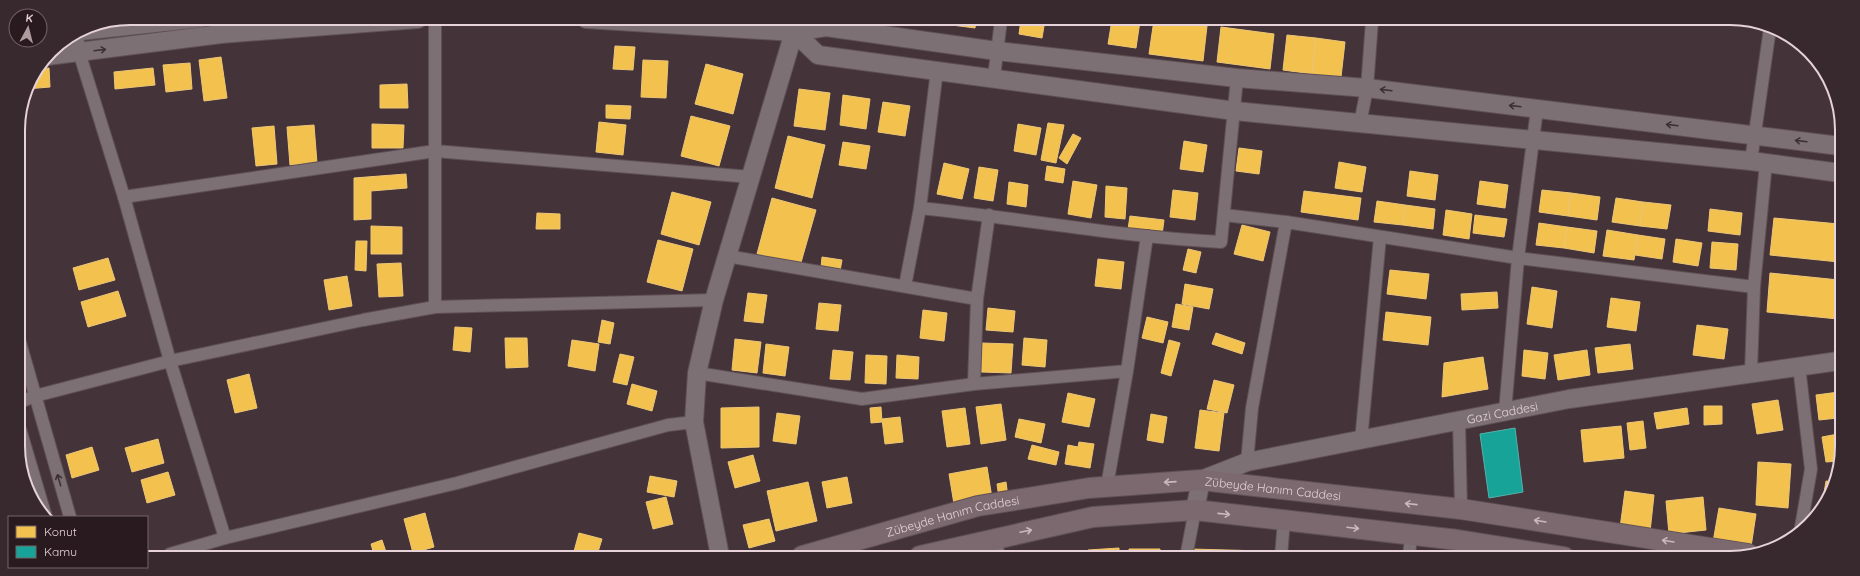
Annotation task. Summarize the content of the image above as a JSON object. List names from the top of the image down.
{
  "streets": {
    "main road": ["Zübeyde Hanım Caddesi"],
    "street": ["Gazi Caddesi"]
  },
  "crossings": [
    ["Gazi Caddesi", "Zübeyde Hanım Caddesi"]
  ],
  "legend": ["Konut", "Kamu"],
  "north": "top"
}
